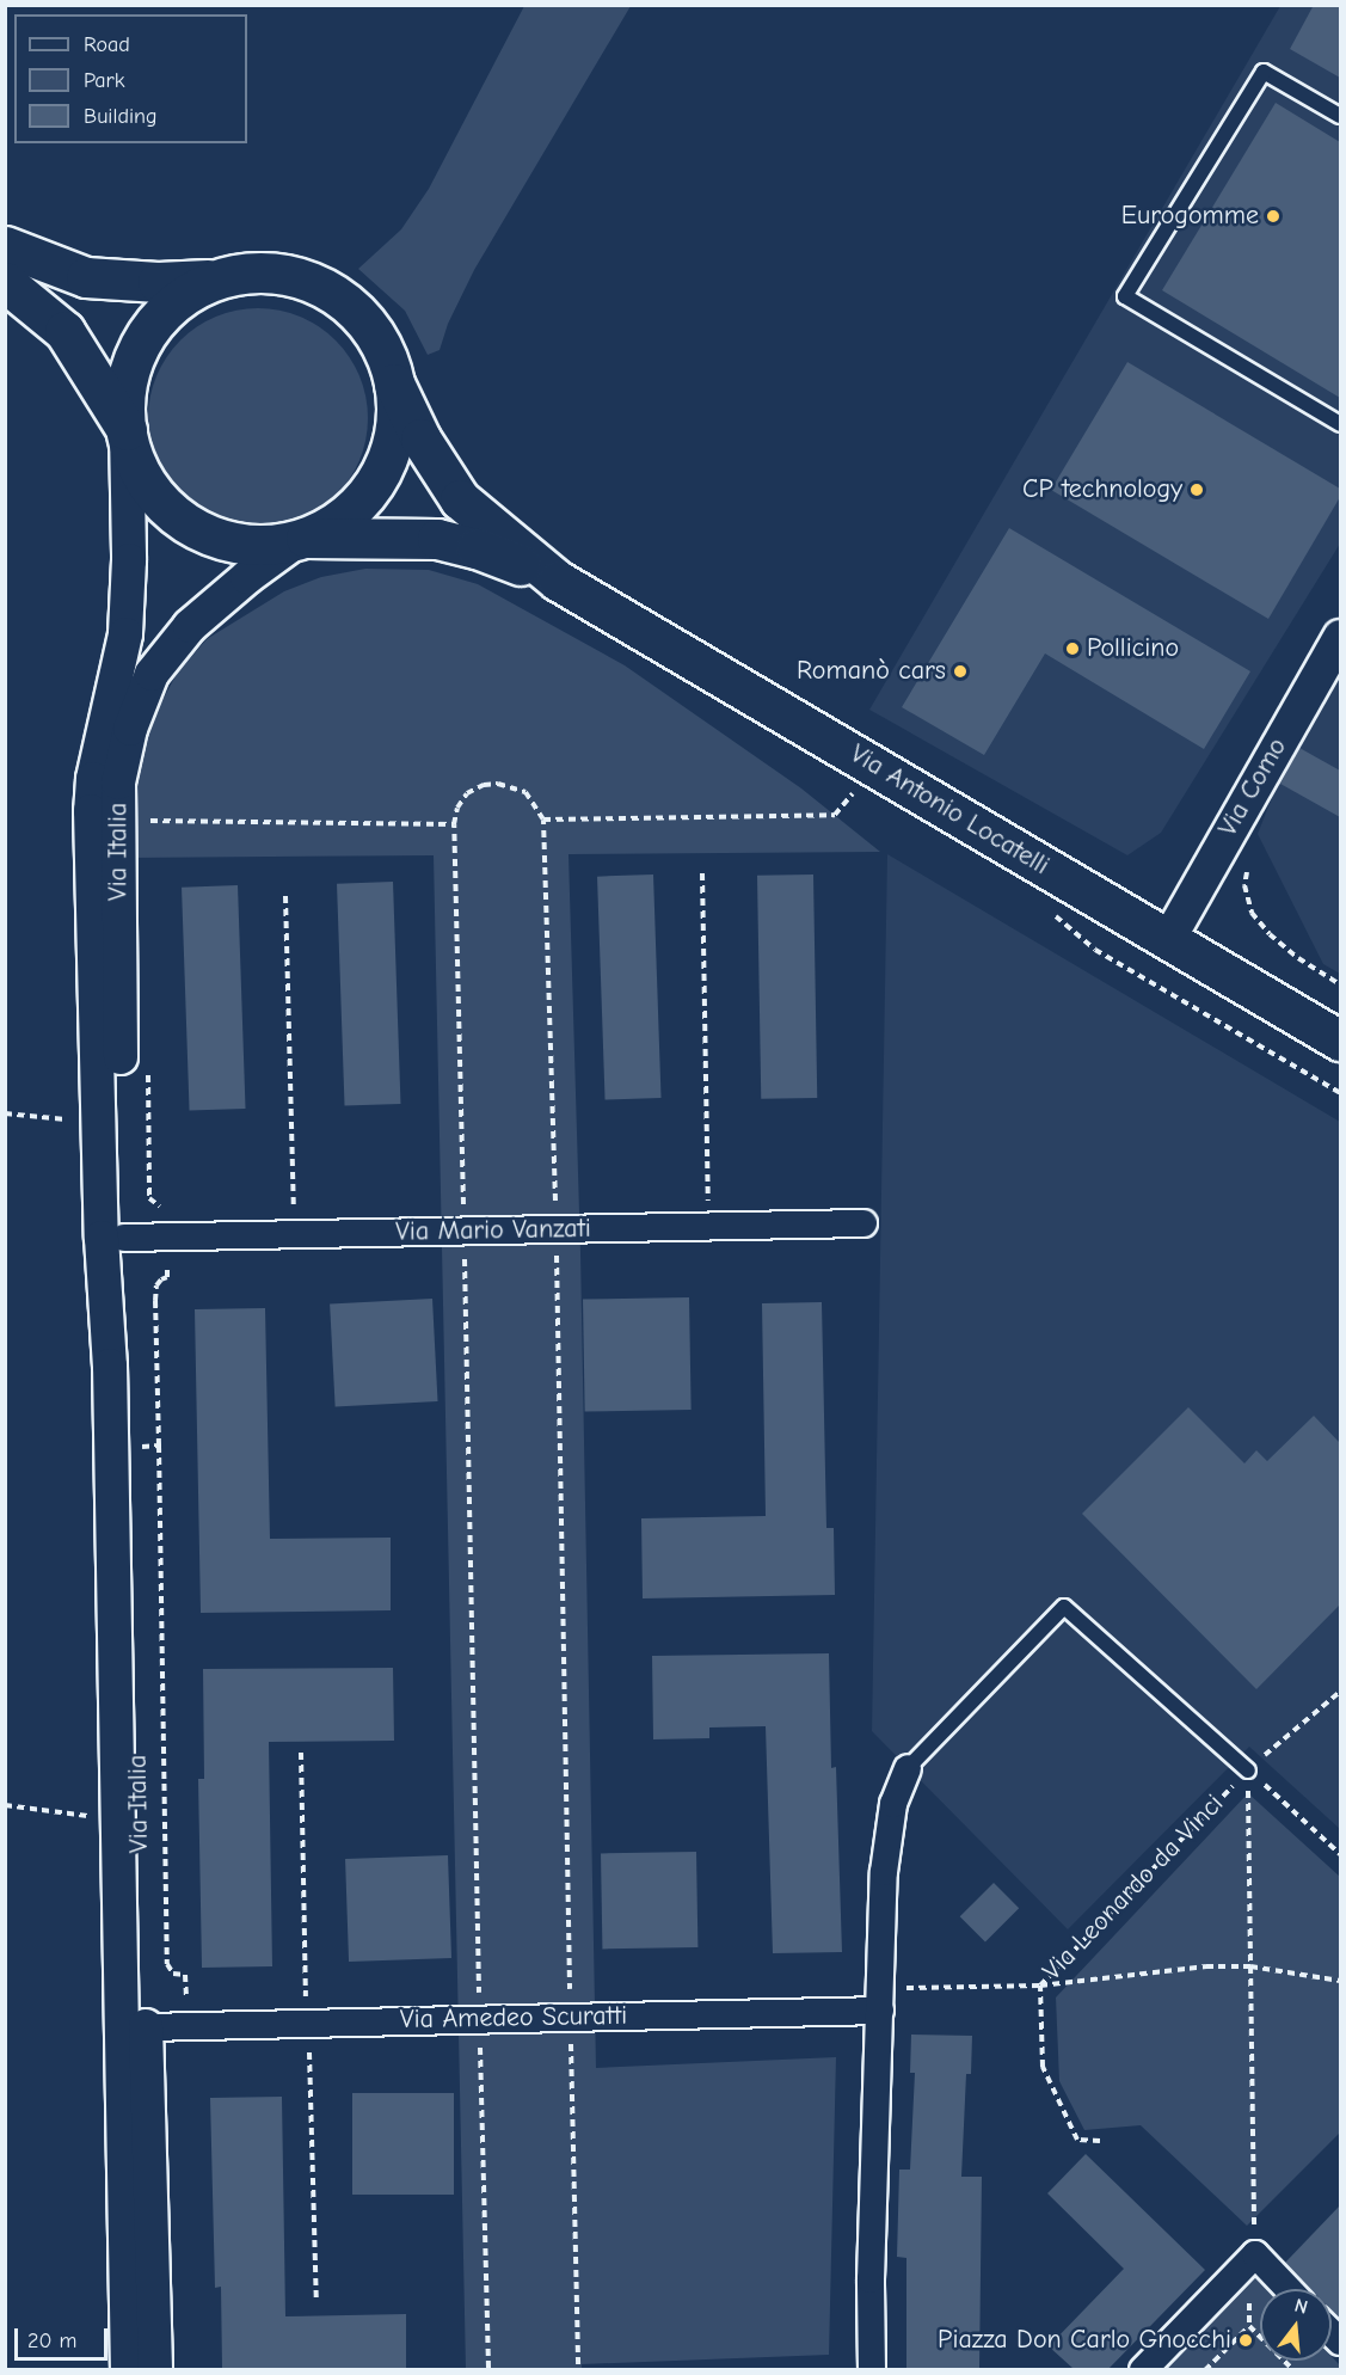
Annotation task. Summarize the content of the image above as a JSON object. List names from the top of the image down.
{
  "streets": {
    "main road": ["Via Antonio Locatelli"],
    "street": [
      "Via Como",
      "Via Italia",
      "Via Mario Vanzati",
      "Via Amedeo Scuratti"
    ],
    "path": ["Via Leonardo da Vinci"]
  },
  "crossings": [
    ["Via Como", "Via Antonio Locatelli"],
    ["Via Antonio Locatelli", "Via Italia"],
    ["Via Italia", "Via Mario Vanzati"],
    ["Via Italia", "Via Amedeo Scuratti"],
    ["Via Leonardo da Vinci", "Via Amedeo Scuratti"]
  ],
  "places": [
    "Eurogomme",
    "CP technology",
    "Pollicino",
    "Romanò cars",
    "Piazza Don Carlo Gnocchi"
  ],
  "legend": ["Road", "Park", "Building"],
  "scale_bar": "20 m",
  "north": "top"
}
